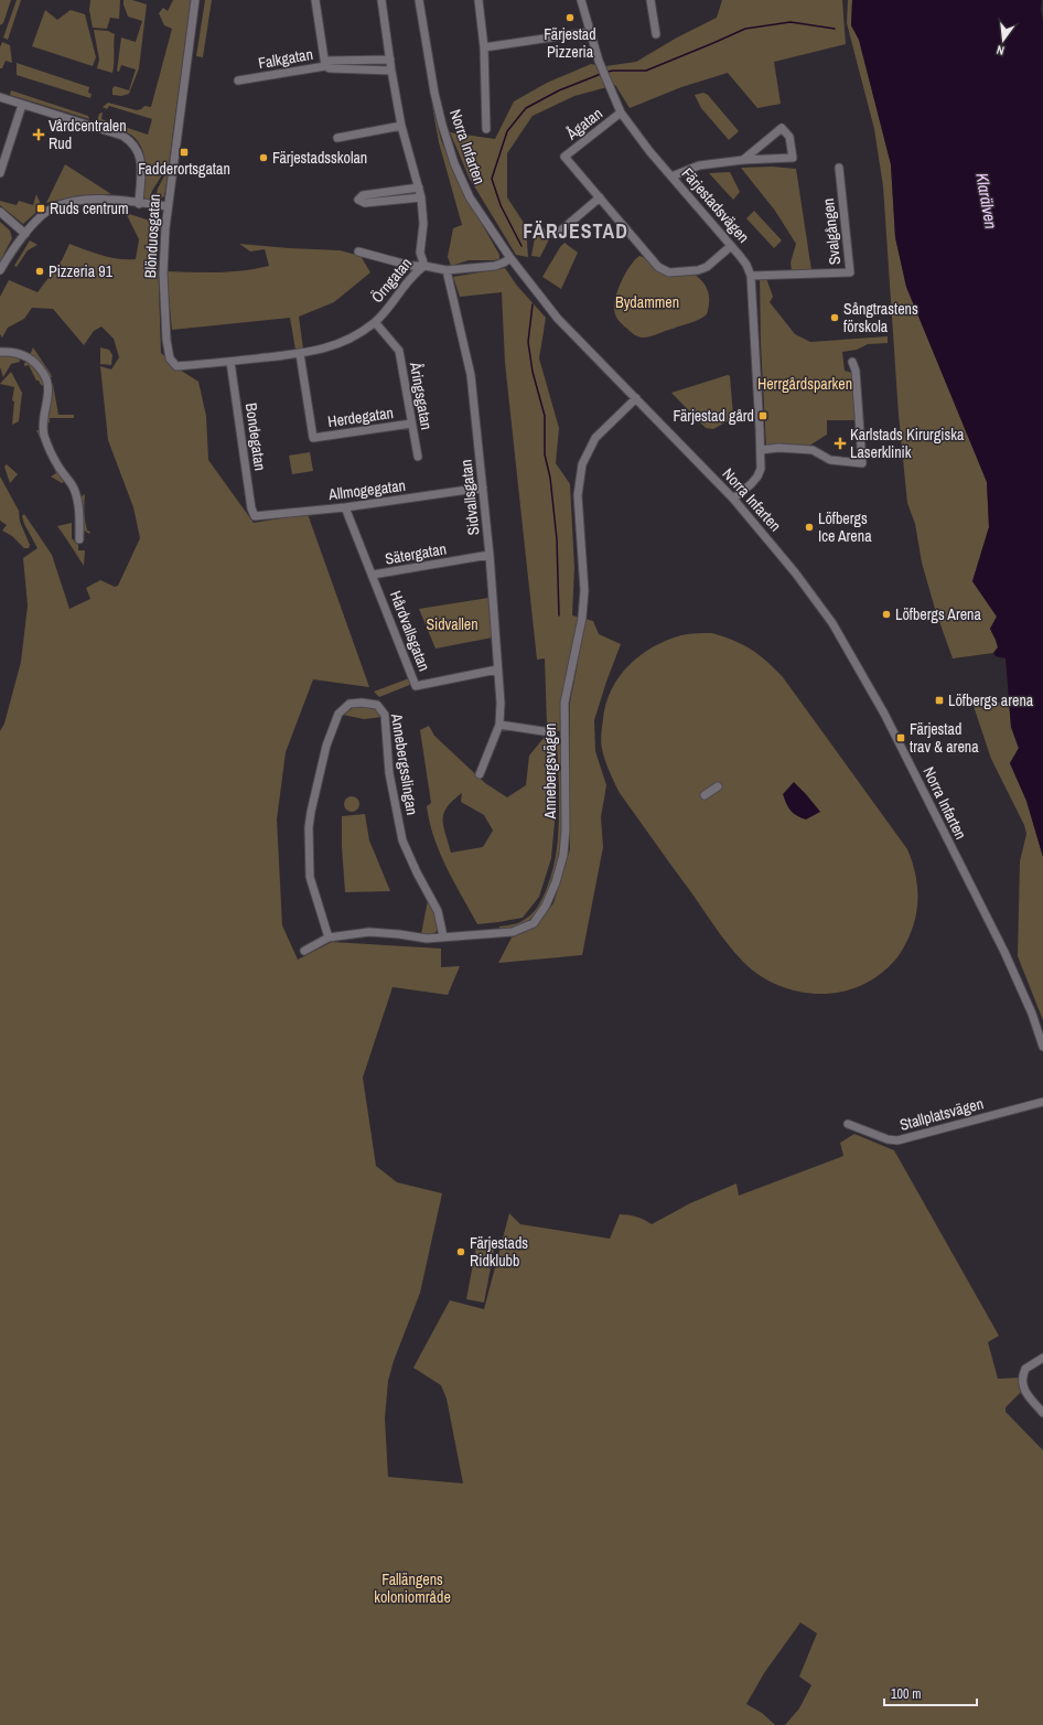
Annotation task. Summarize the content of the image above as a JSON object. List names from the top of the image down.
{
  "streets": {
    "street": [
      "Falkgatan",
      "Ågatan",
      "Norra Infarten",
      "Färjestadsvägen",
      "Svalgången",
      "Blönduosgatan",
      "Örngatan",
      "Åringsgatan",
      "Herdegatan",
      "Bondegatan",
      "Allmogegatan",
      "Sidvallsgatan",
      "Sätergatan",
      "Hårdvallsgatan",
      "Annebergsslingan",
      "Annebergsvägen",
      "Stallplatsvägen"
    ]
  },
  "crossings": [
    ["Ågatan", "Färjestadsvägen"],
    ["Norra Infarten", "Färjestadsvägen"],
    ["Norra Infarten", "Annebergsvägen"],
    ["Färjestadsvägen", "Svalgången"],
    ["Blönduosgatan", "Örngatan"],
    ["Örngatan", "Åringsgatan"],
    ["Örngatan", "Herdegatan"],
    ["Örngatan", "Bondegatan"],
    ["Åringsgatan", "Herdegatan"],
    ["Bondegatan", "Allmogegatan"],
    ["Allmogegatan", "Sidvallsgatan"],
    ["Allmogegatan", "Hårdvallsgatan"],
    ["Sidvallsgatan", "Sätergatan"],
    ["Sidvallsgatan", "Hårdvallsgatan"],
    ["Sätergatan", "Hårdvallsgatan"],
    ["Annebergsslingan", "Annebergsvägen"]
  ],
  "districts": ["FÄRJESTAD"],
  "water": ["Klarälven"],
  "parks": [
    "Bydammen",
    "Herrgårdsparken",
    "Sidvallen",
    "Fallängens koloniområde"
  ],
  "places": {
    "other": [
      "Färjestad Pizzeria",
      "Färjestadsskolan",
      "Pizzeria 91",
      "Sångtrastens förskola",
      "Löfbergs Ice Arena",
      "Löfbergs Arena",
      "Färjestads Ridklubb"
    ],
    "health": ["Vårdcentralen Rud", "Karlstads Kirurgiska Laserklinik"],
    "transit": [
      "Fadderortsgatan",
      "Ruds centrum",
      "Färjestad gård",
      "Löfbergs arena",
      "Färjestad trav & arena"
    ]
  },
  "scale_bar": "100 m",
  "north": "bottom"
}
